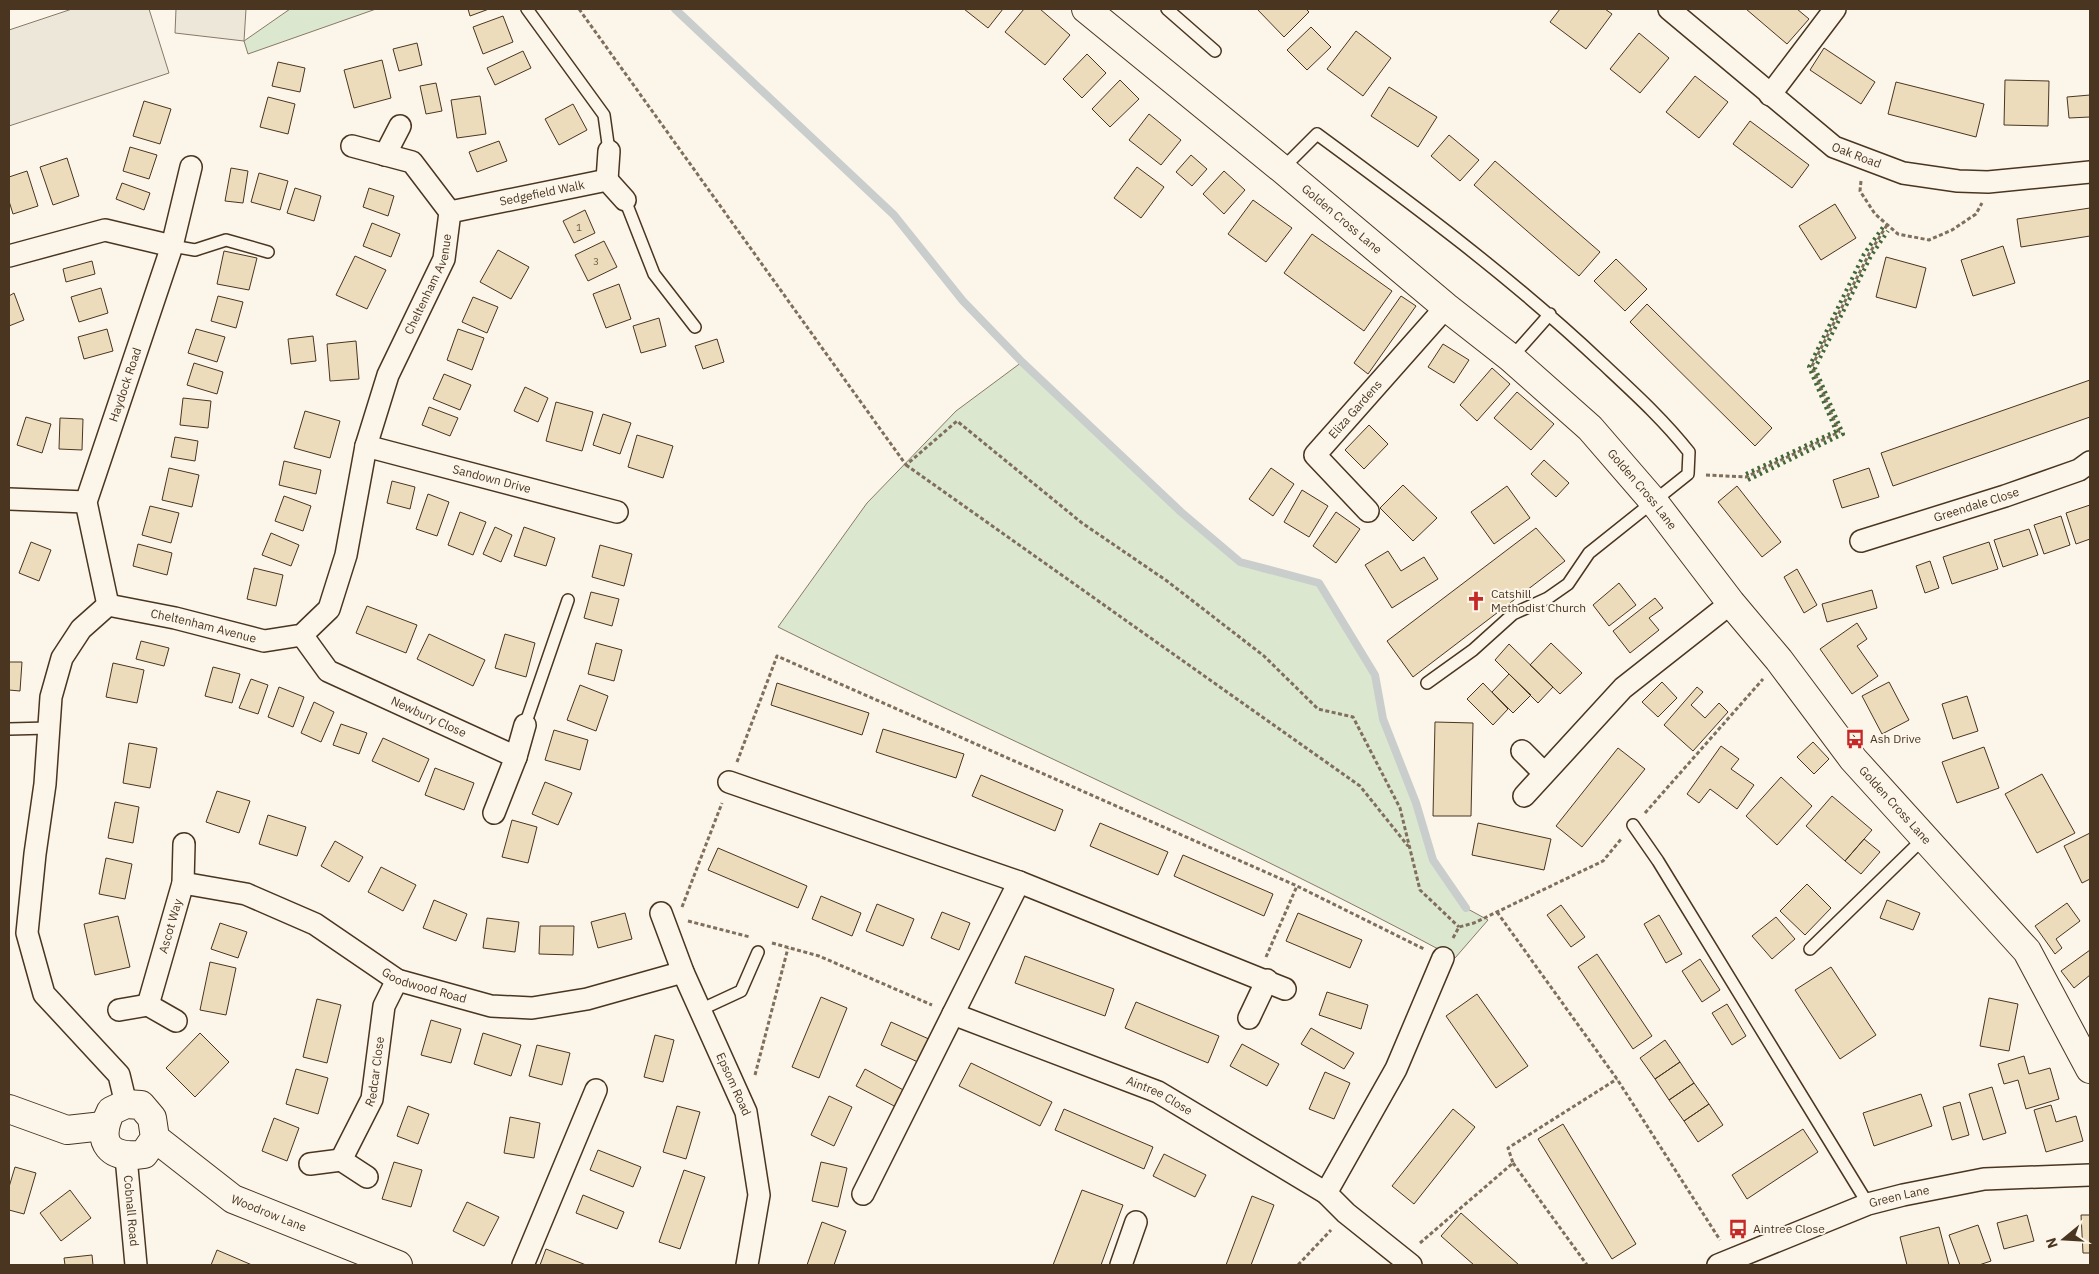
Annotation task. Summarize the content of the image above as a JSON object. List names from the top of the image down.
{
  "streets": {
    "main road": ["Golden Cross Lane", "Woodrow Lane"],
    "street": [
      "Oak Road",
      "Sedgefield Walk",
      "Cheltenham Avenue",
      "Haydock Road",
      "Eliza Gardens",
      "Sandown Drive",
      "Greendale Close",
      "Newbury Close",
      "Ascot Way",
      "Goodwood Road",
      "Redcar Close",
      "Epsom Road",
      "Aintree Close",
      "Green Lane",
      "Cobnall Road"
    ]
  },
  "crossings": [
    ["Sedgefield Walk", "Cheltenham Avenue"],
    ["Golden Cross Lane", "Eliza Gardens"],
    ["Cheltenham Avenue", "Sandown Drive"],
    ["Cheltenham Avenue", "Newbury Close"],
    ["Ascot Way", "Goodwood Road"],
    ["Goodwood Road", "Redcar Close"],
    ["Goodwood Road", "Epsom Road"],
    ["Cobnall Road", "Woodrow Lane"]
  ],
  "places": {
    "church": ["Catshill Methodist Church"],
    "bus stop": ["Ash Drive", "Aintree Close"]
  },
  "house_numbers": ["1", "3"],
  "north": "left"
}
